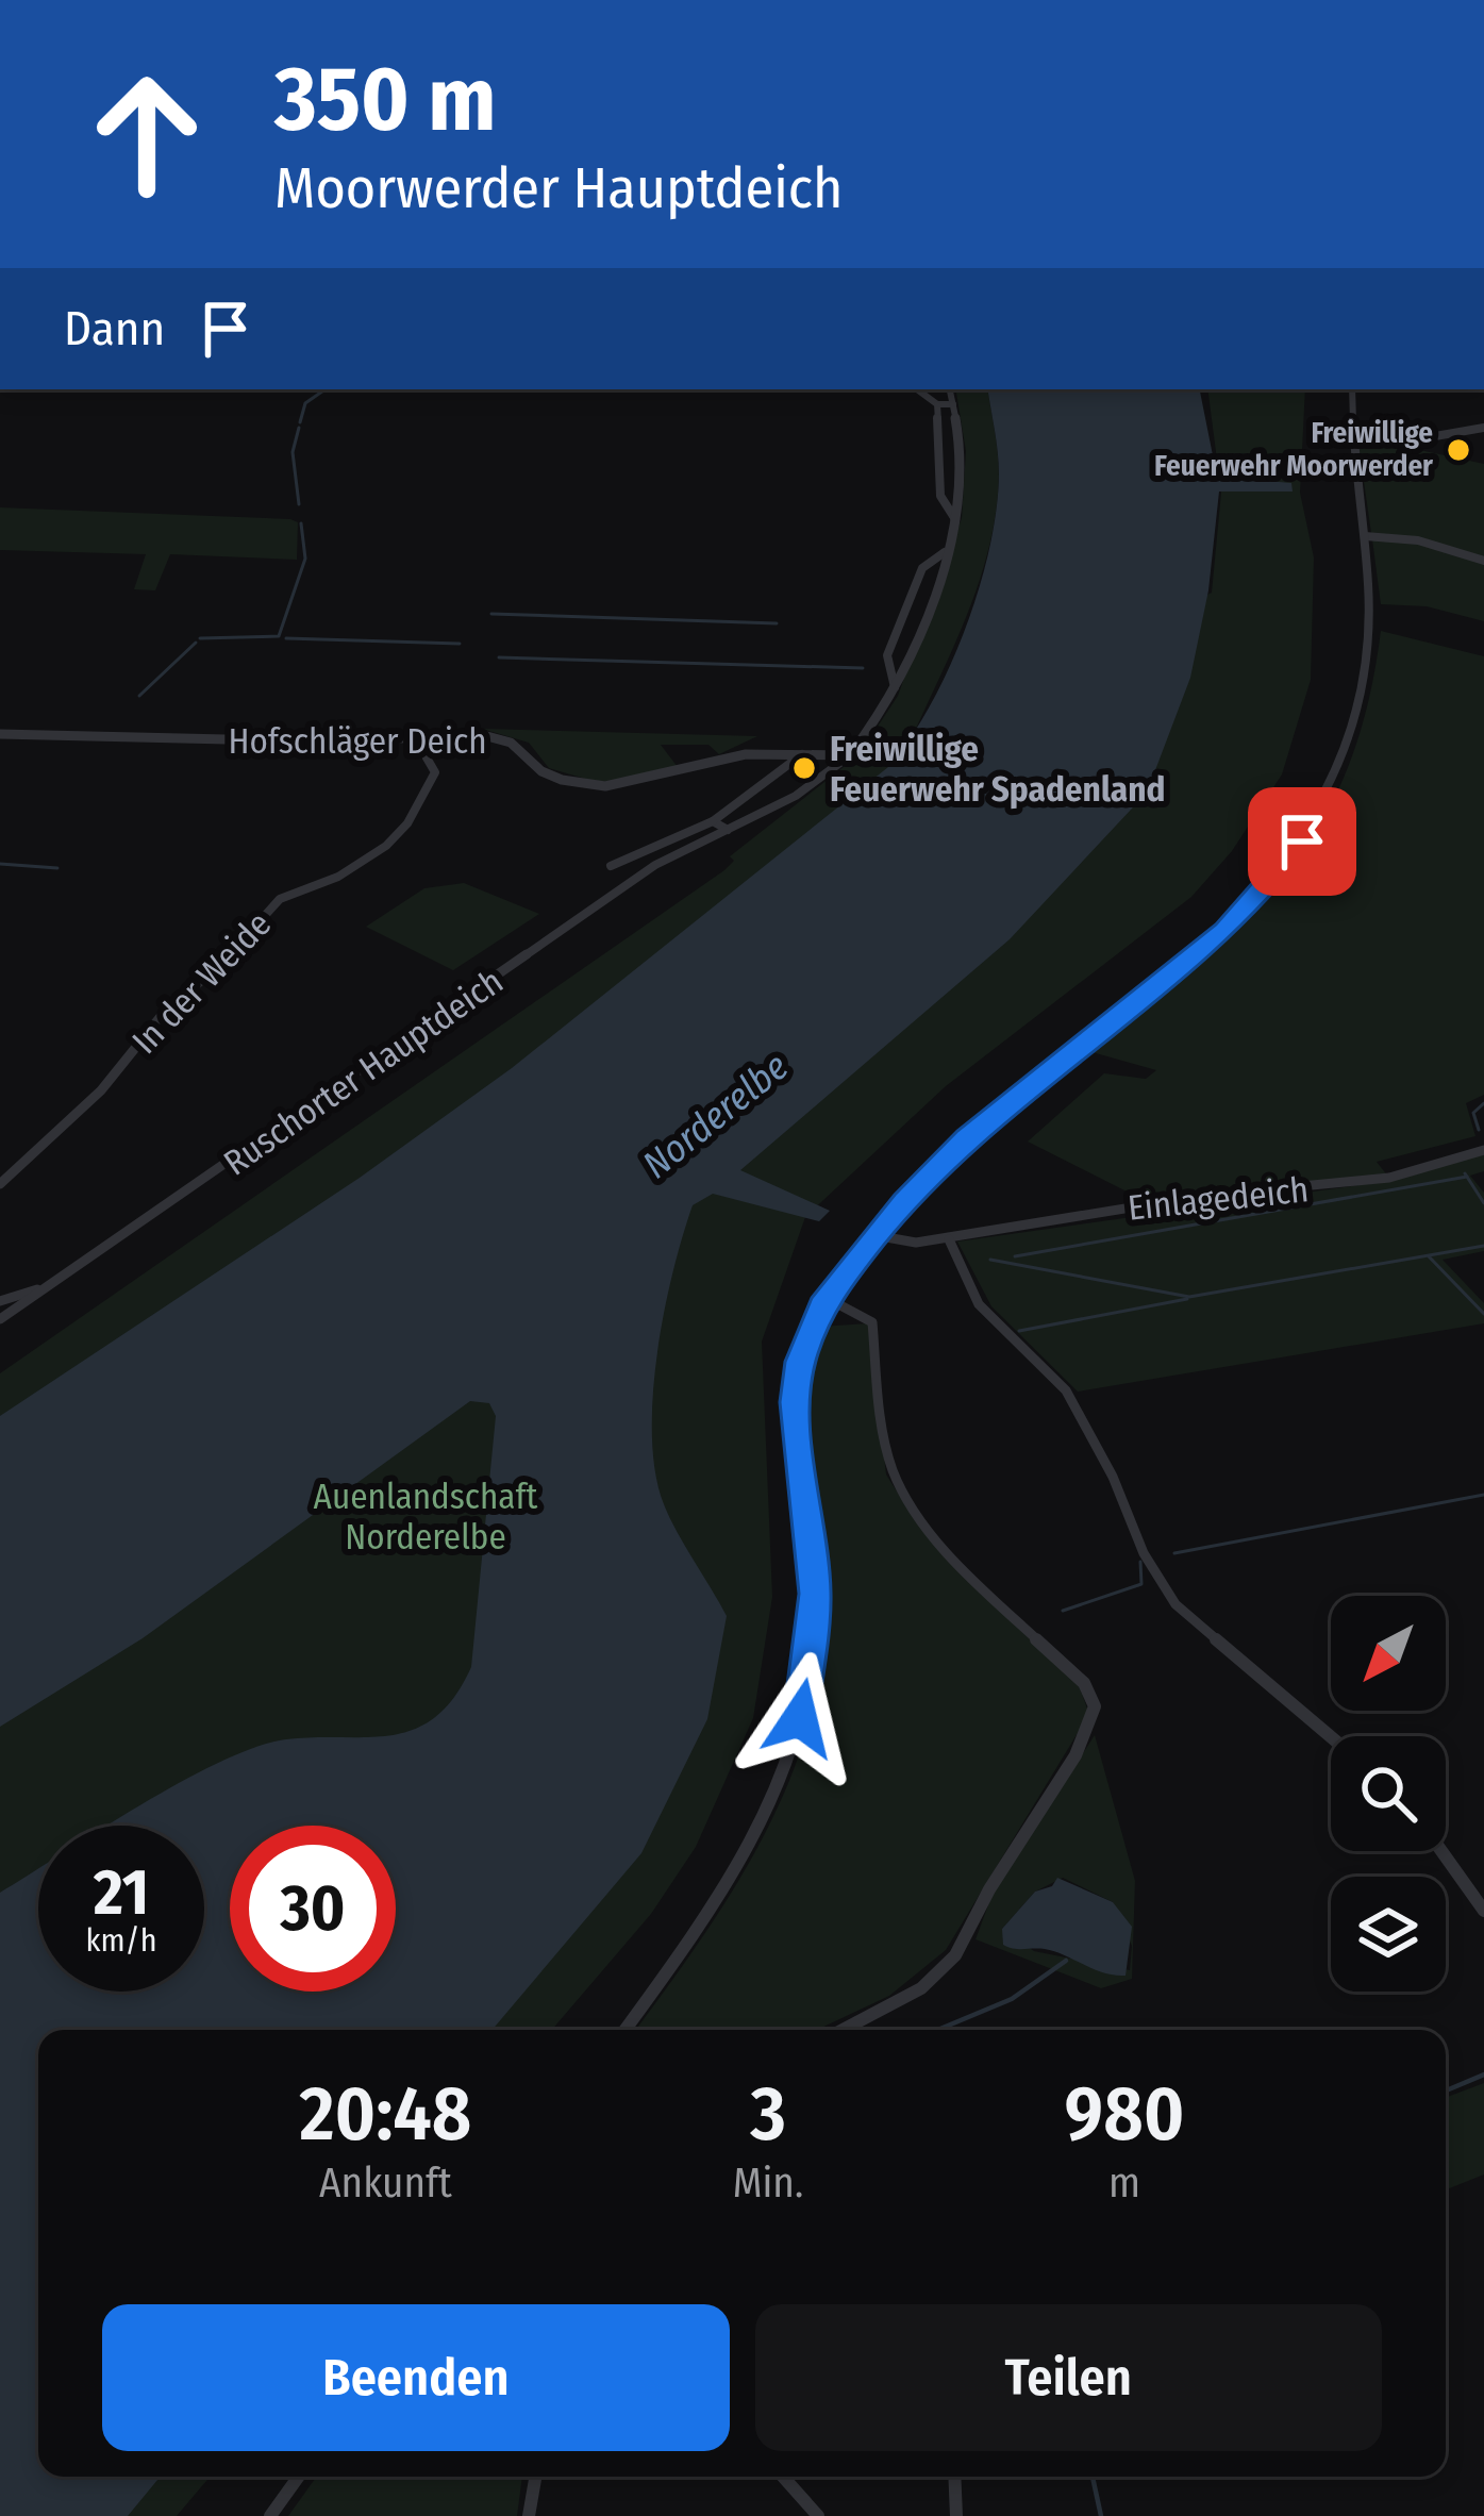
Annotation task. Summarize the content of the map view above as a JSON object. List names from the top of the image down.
{
  "streets": {
    "street": [
      "Hofschläger Deich",
      "In der Weide",
      "Ruschorter Hauptdeich",
      "Einlagedeich"
    ]
  },
  "crossings": [
    ["Hofschläger Deich", "In der Weide"],
    ["Hofschläger Deich", "Ruschorter Hauptdeich"]
  ],
  "water": ["Norderelbe"],
  "parks": ["Auenlandschaft Norderelbe"],
  "places": ["Freiwillige Feuerwehr Moorwerder", "Freiwillige Feuerwehr Spadenland"],
  "north": "bottom left",
  "page": {
    "turn": ["350 m", "Moorwerder Hauptdeich"],
    "then": "Dann",
    "speed": "21 km/h",
    "limit": "30",
    "eta": [
      "20:48",
      "Ankunft",
      "3",
      "Min.",
      "980",
      "m"
    ],
    "buttons": ["Beenden", "Teilen"]
  }
}
